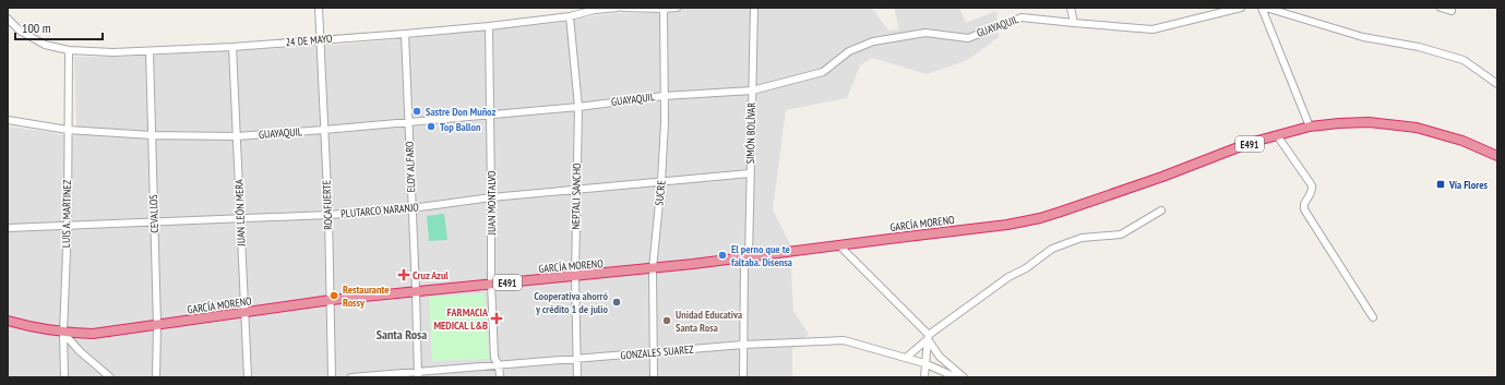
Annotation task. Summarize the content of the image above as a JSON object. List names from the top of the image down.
{
  "streets": {
    "highway": ["E491", "GARCÍA MORENO"],
    "street": [
      "GUAYAQUIL",
      "24 DE MAYO",
      "SIMÓN BOLÍVAR",
      "ELOY ALFARO",
      "SUCRE",
      "NEPTALI SANCHO",
      "JUAN MONTALVO",
      "ROCAFUERTE",
      "PLUTARCO NARANJO",
      "JUAN LEÓN MERA",
      "LUIS A. MARTINEZ",
      "CEVALLOS",
      "GONZALES SUAREZ"
    ]
  },
  "crossings": [
    ["GUAYAQUIL", "SIMÓN BOLÍVAR"],
    ["GUAYAQUIL", "ELOY ALFARO"],
    ["GUAYAQUIL", "SUCRE"],
    ["GUAYAQUIL", "NEPTALI SANCHO"],
    ["GUAYAQUIL", "JUAN MONTALVO"],
    ["GUAYAQUIL", "ROCAFUERTE"],
    ["GUAYAQUIL", "JUAN LEÓN MERA"],
    ["GUAYAQUIL", "LUIS A. MARTINEZ"],
    ["GUAYAQUIL", "CEVALLOS"],
    ["24 DE MAYO", "ELOY ALFARO"],
    ["24 DE MAYO", "NEPTALI SANCHO"],
    ["24 DE MAYO", "JUAN MONTALVO"],
    ["24 DE MAYO", "ROCAFUERTE"],
    ["24 DE MAYO", "JUAN LEÓN MERA"],
    ["24 DE MAYO", "LUIS A. MARTINEZ"],
    ["24 DE MAYO", "CEVALLOS"],
    ["SIMÓN BOLÍVAR", "PLUTARCO NARANJO"],
    ["SIMÓN BOLÍVAR", "GARCÍA MORENO"],
    ["SIMÓN BOLÍVAR", "GONZALES SUAREZ"],
    ["E491", "GARCÍA MORENO"],
    ["ELOY ALFARO", "PLUTARCO NARANJO"],
    ["ELOY ALFARO", "GARCÍA MORENO"],
    ["ELOY ALFARO", "GONZALES SUAREZ"],
    ["SUCRE", "PLUTARCO NARANJO"],
    ["SUCRE", "GARCÍA MORENO"],
    ["SUCRE", "GONZALES SUAREZ"],
    ["NEPTALI SANCHO", "PLUTARCO NARANJO"],
    ["NEPTALI SANCHO", "GARCÍA MORENO"],
    ["NEPTALI SANCHO", "GONZALES SUAREZ"],
    ["JUAN MONTALVO", "PLUTARCO NARANJO"],
    ["JUAN MONTALVO", "GARCÍA MORENO"],
    ["JUAN MONTALVO", "GONZALES SUAREZ"],
    ["ROCAFUERTE", "PLUTARCO NARANJO"],
    ["ROCAFUERTE", "GARCÍA MORENO"],
    ["PLUTARCO NARANJO", "JUAN LEÓN MERA"],
    ["PLUTARCO NARANJO", "LUIS A. MARTINEZ"],
    ["PLUTARCO NARANJO", "CEVALLOS"],
    ["JUAN LEÓN MERA", "GARCÍA MORENO"],
    ["LUIS A. MARTINEZ", "GARCÍA MORENO"],
    ["CEVALLOS", "GARCÍA MORENO"]
  ],
  "districts": ["Santa Rosa"],
  "places": {
    "other": [
      "Sastre Don Muñoz",
      "Top Ballon",
      "El perno que te faltaba. Disensa",
      "Restaurante Rossy",
      "Cooperativa ahorró y crédito 1 de julio",
      "Unidad Educativa Santa Rosa"
    ],
    "transit": ["Vía Flores"],
    "health": ["Cruz Azul", "FARMACIA MEDICAL L&B"]
  },
  "scale_bar": "100 m"
}
